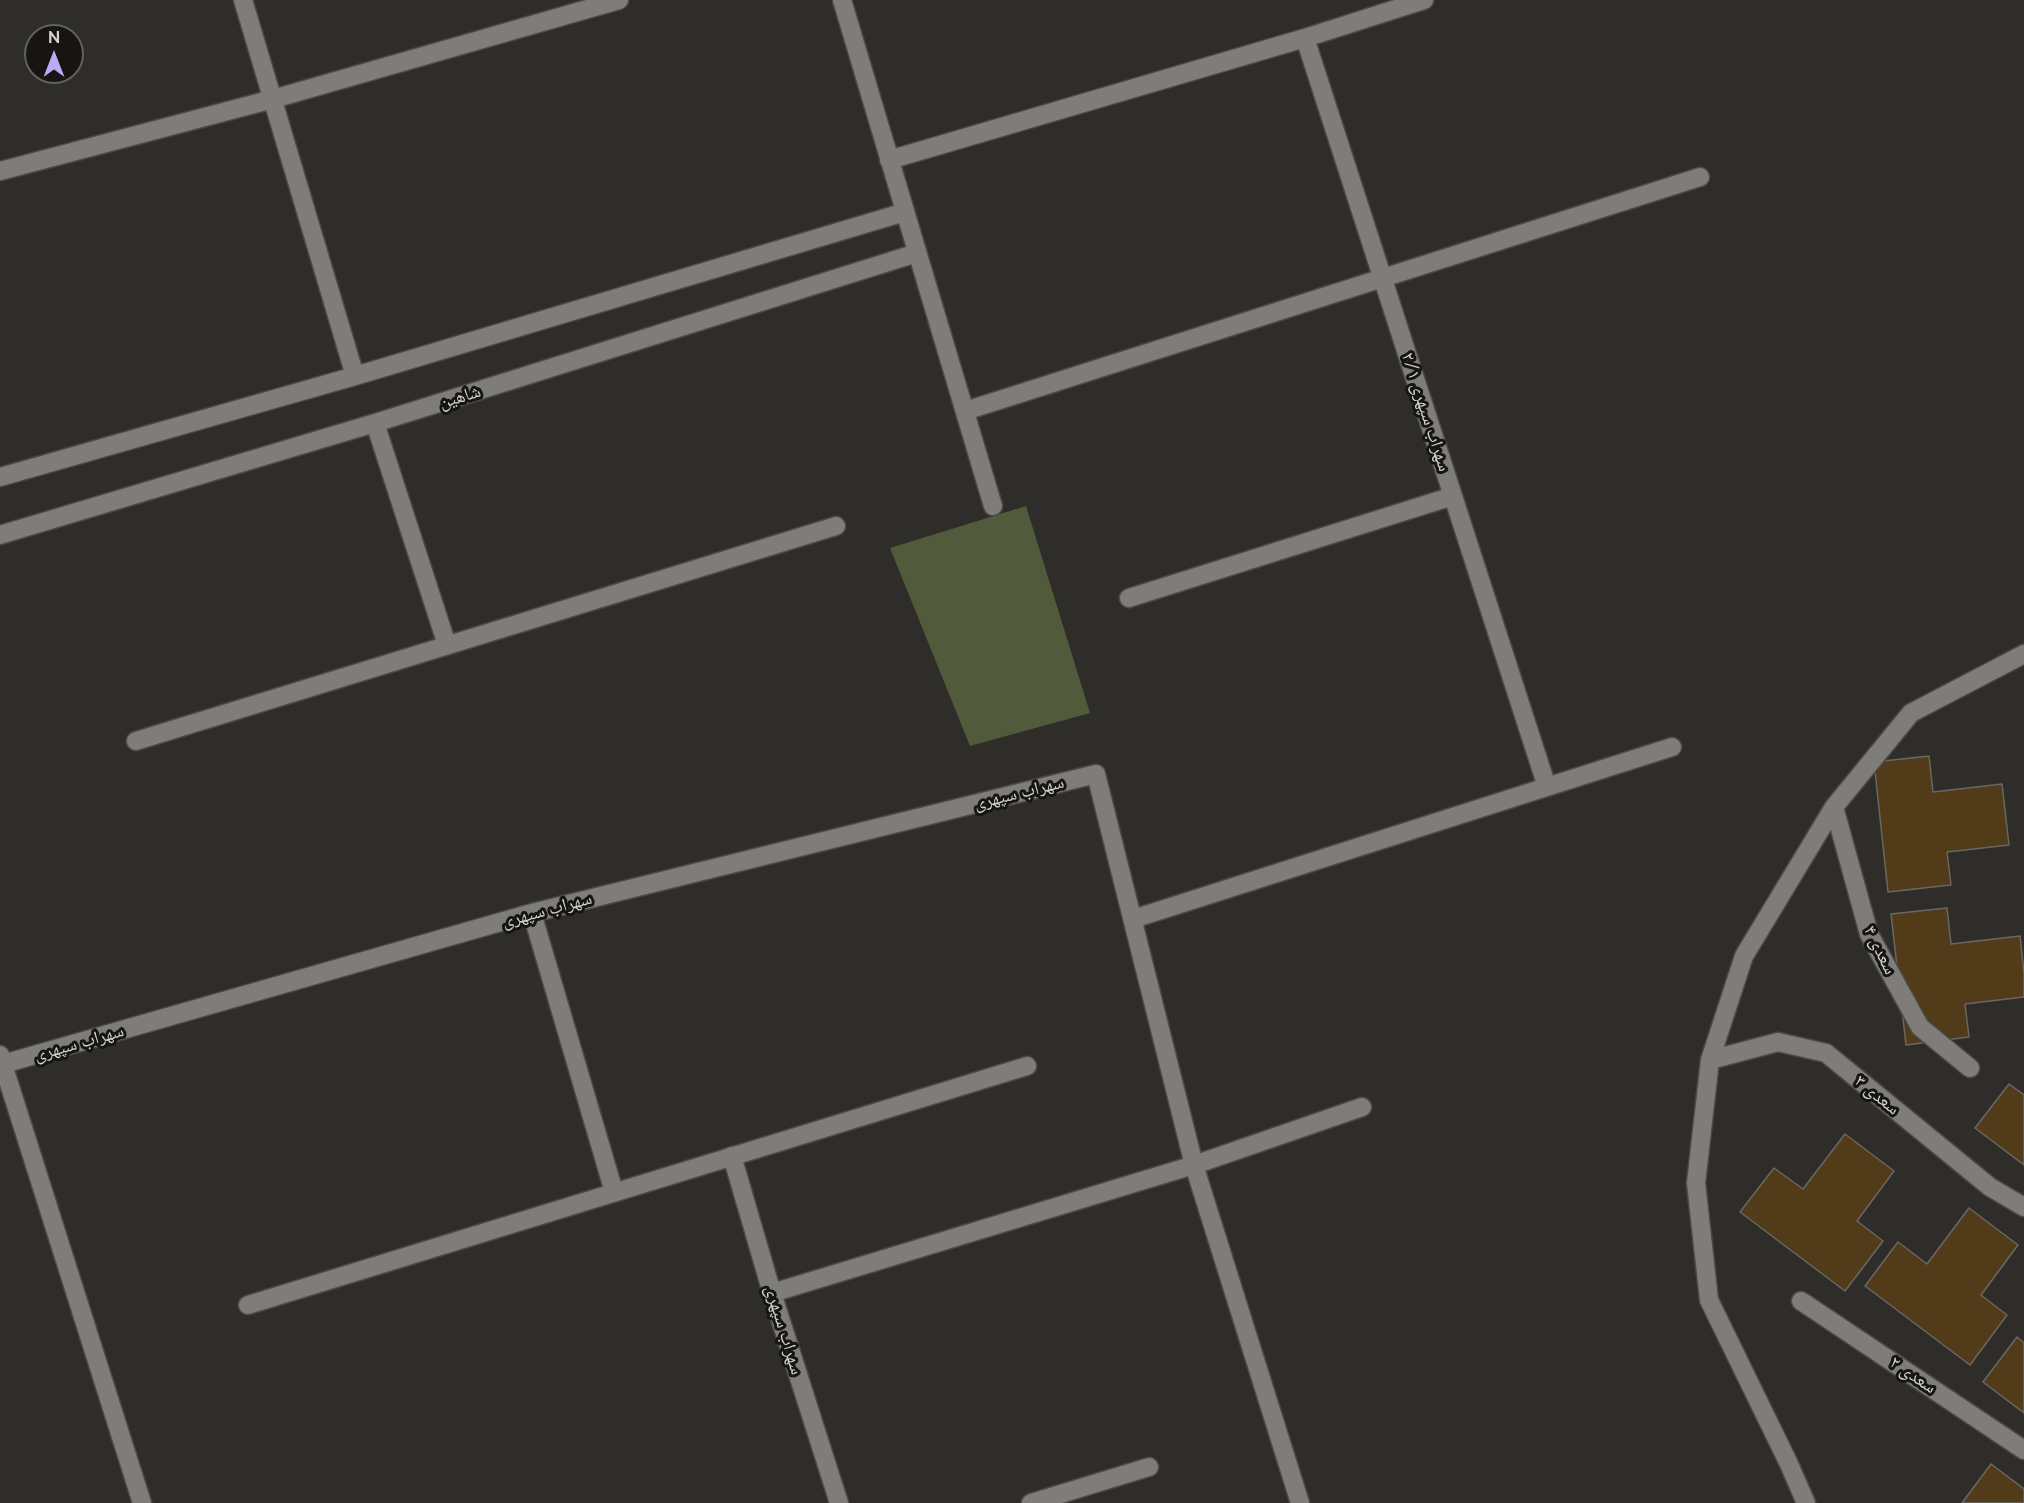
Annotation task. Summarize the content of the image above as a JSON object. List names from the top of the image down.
{
  "streets": {
    "street": [
      "شاهین",
      "سهراب سپهری ۲/۱",
      "سهراب سپهری",
      "سعدی ۴",
      "سعدی ۳",
      "سعدی ۲"
    ]
  },
  "north": "top"
}
